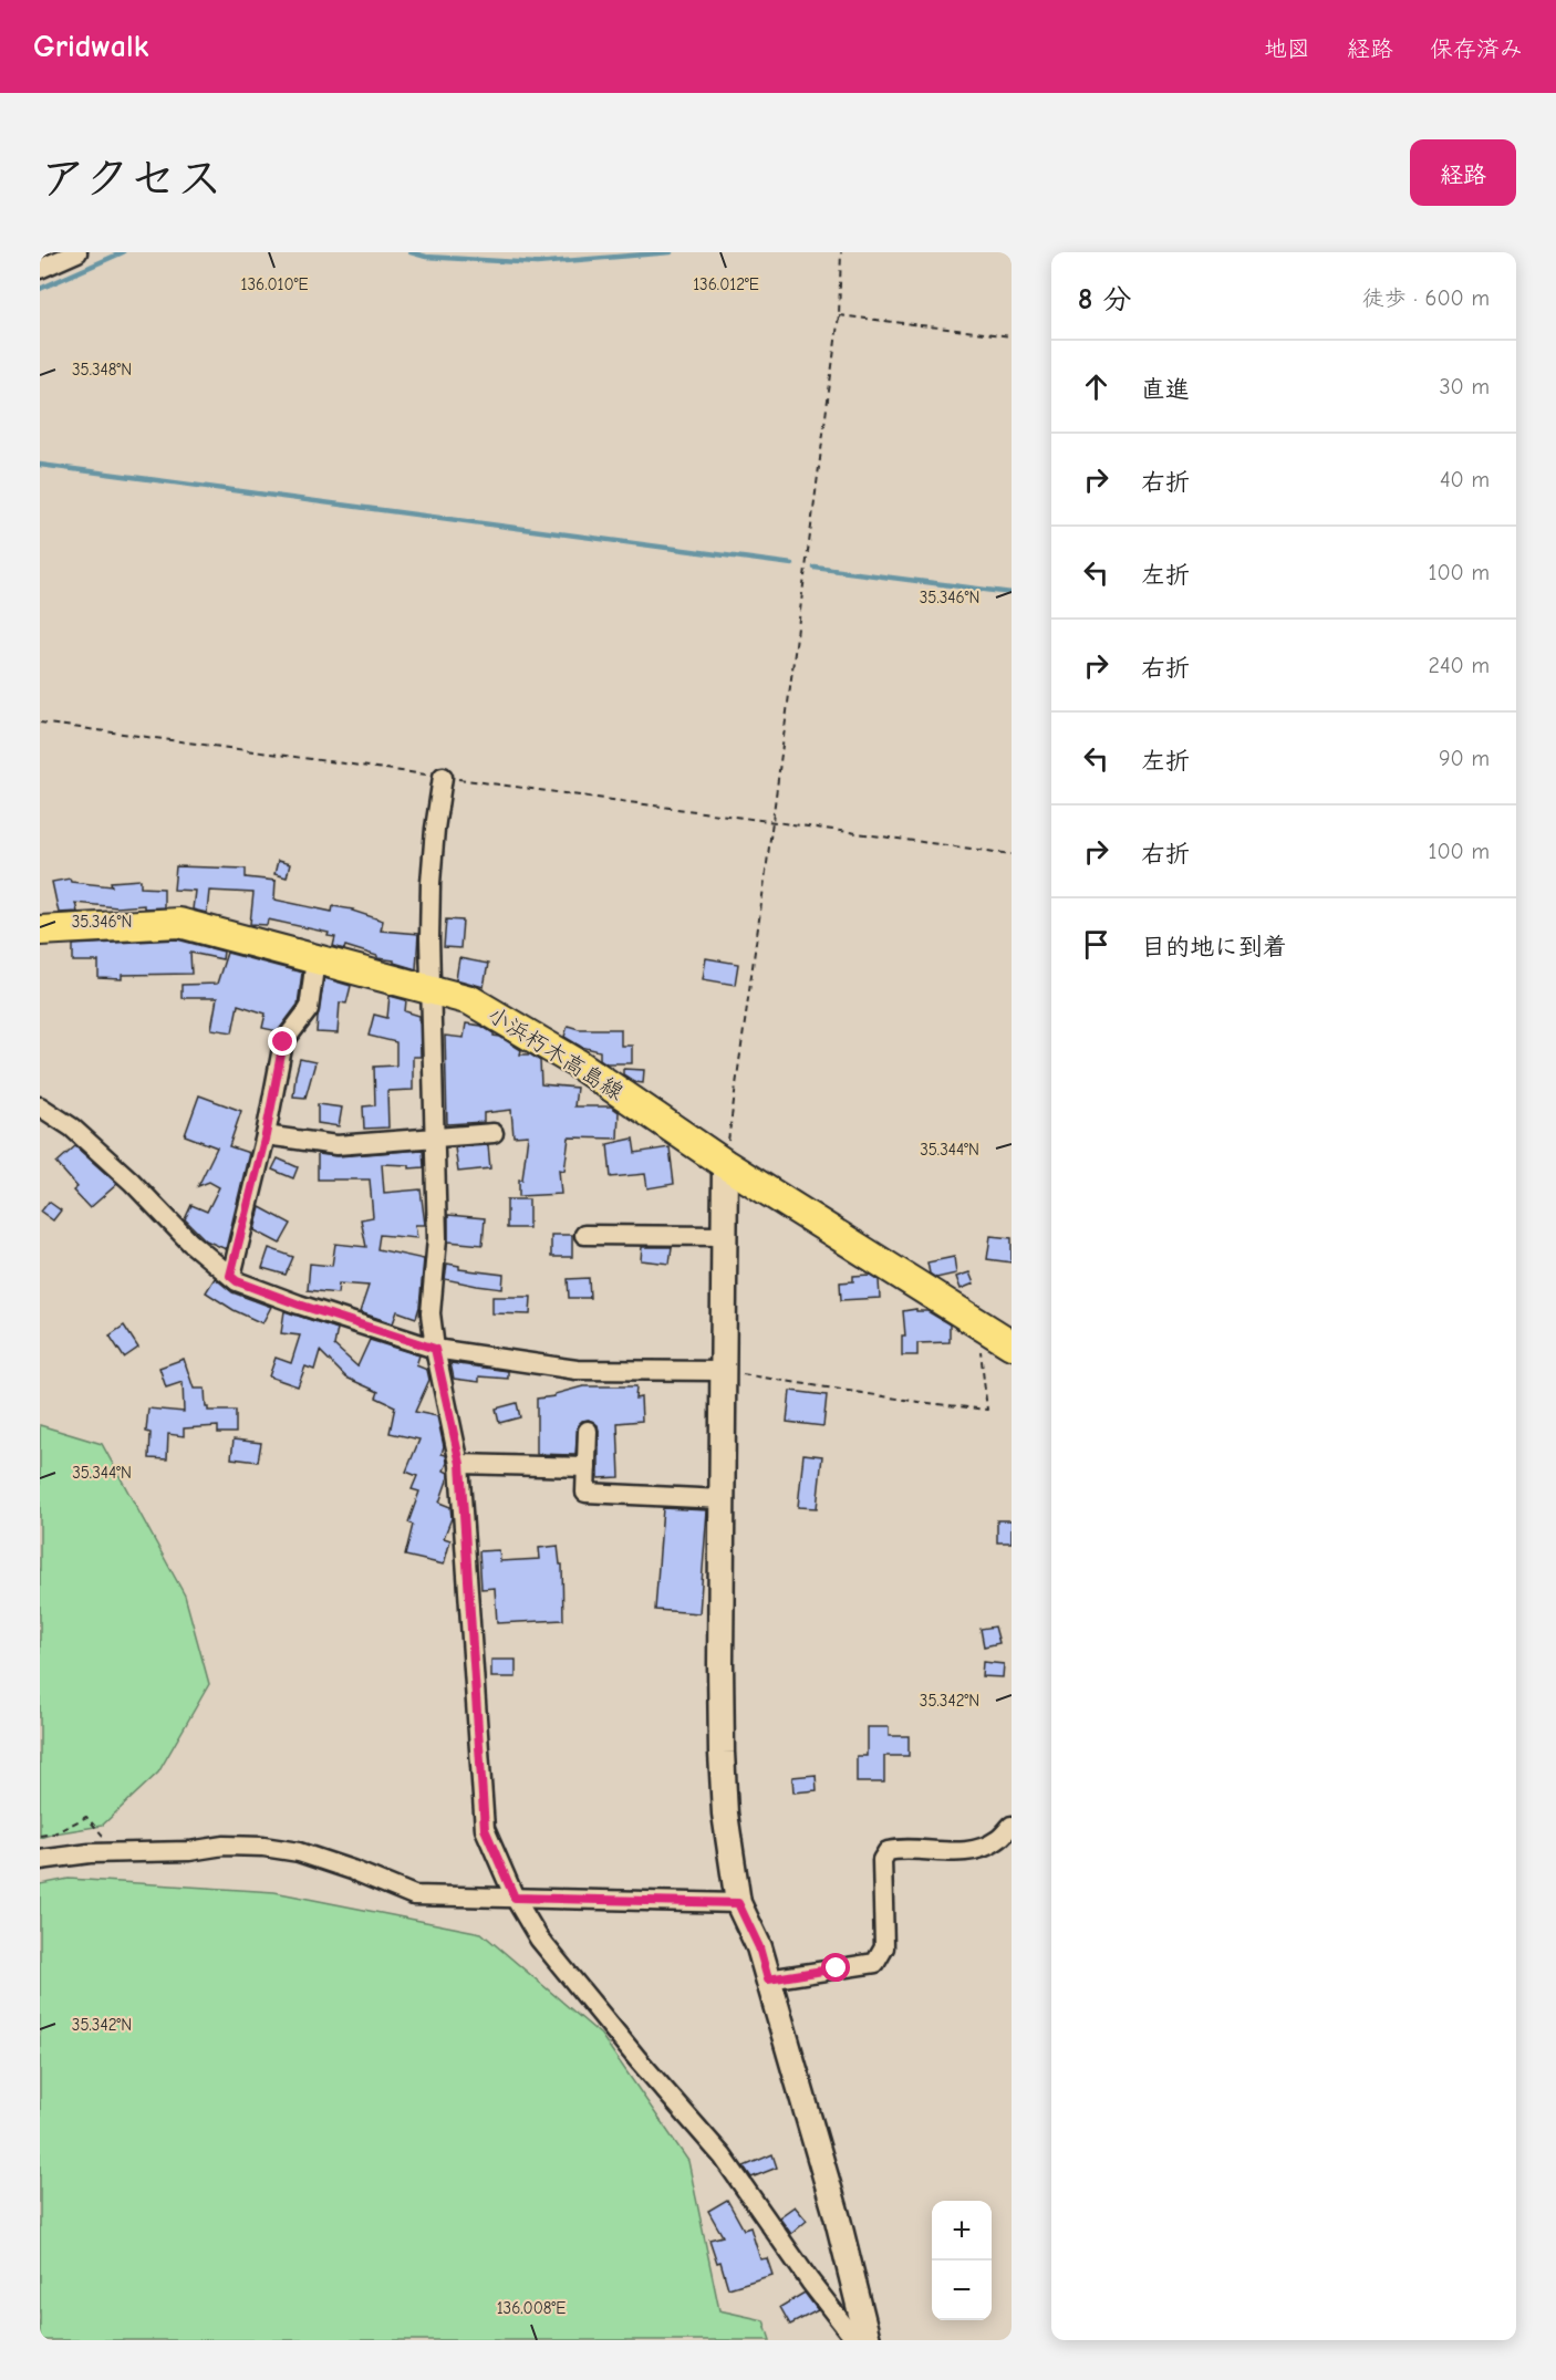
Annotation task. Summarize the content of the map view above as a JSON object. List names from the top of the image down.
{
  "streets": {
    "main road": ["小浜朽木高島線"]
  },
  "page": {
    "header": "Gridwalk",
    "nav": ["地図", "経路", "保存済み"],
    "title": "アクセス",
    "buttons": "経路",
    "heading": ["8 分", "徒歩 · 600 m"],
    "list": [
      ["直進", "30 m"],
      ["右折", "40 m"],
      ["左折", "100 m"],
      ["右折", "240 m"],
      ["左折", "90 m"],
      ["右折", "100 m"],
      "目的地に到着"
    ],
    "map_buttons": ["+", "−"]
  },
  "coordinates": [
    "136.010°E",
    "136.012°E",
    "35.348°N",
    "35.346°N",
    "35.344°N",
    "35.342°N",
    "136.008°E"
  ]
}
